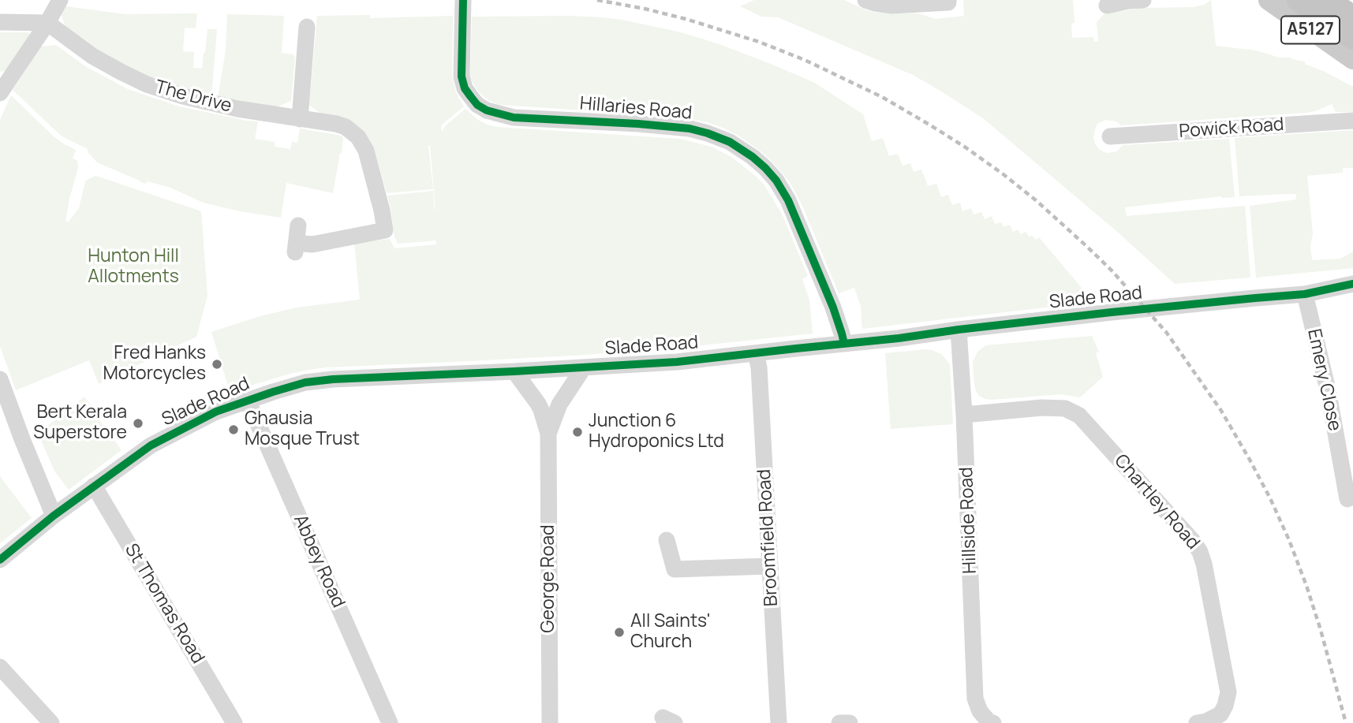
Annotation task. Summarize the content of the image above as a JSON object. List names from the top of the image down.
{
  "streets": {
    "main road": ["A5127"],
    "street": [
      "The Drive",
      "Hillaries Road",
      "Powick Road",
      "Slade Road",
      "Emery Close",
      "Chartley Road",
      "Hillside Road",
      "Broomfield Road",
      "Abbey Road",
      "George Road",
      "St Thomas Road"
    ]
  },
  "crossings": [
    ["Hillaries Road", "Slade Road"],
    ["Slade Road", "Emery Close"],
    ["Slade Road", "Hillside Road"],
    ["Slade Road", "Broomfield Road"],
    ["Slade Road", "Abbey Road"],
    ["Slade Road", "George Road"],
    ["Slade Road", "St Thomas Road"],
    ["Chartley Road", "Hillside Road"]
  ],
  "parks": ["Hunton Hill Allotments"],
  "places": [
    "Fred Hanks Motorcycles",
    "Bert Kerala Superstore",
    "Ghausia Mosque Trust",
    "Junction 6 Hydroponics Ltd",
    "All Saints' Church"
  ]
}
